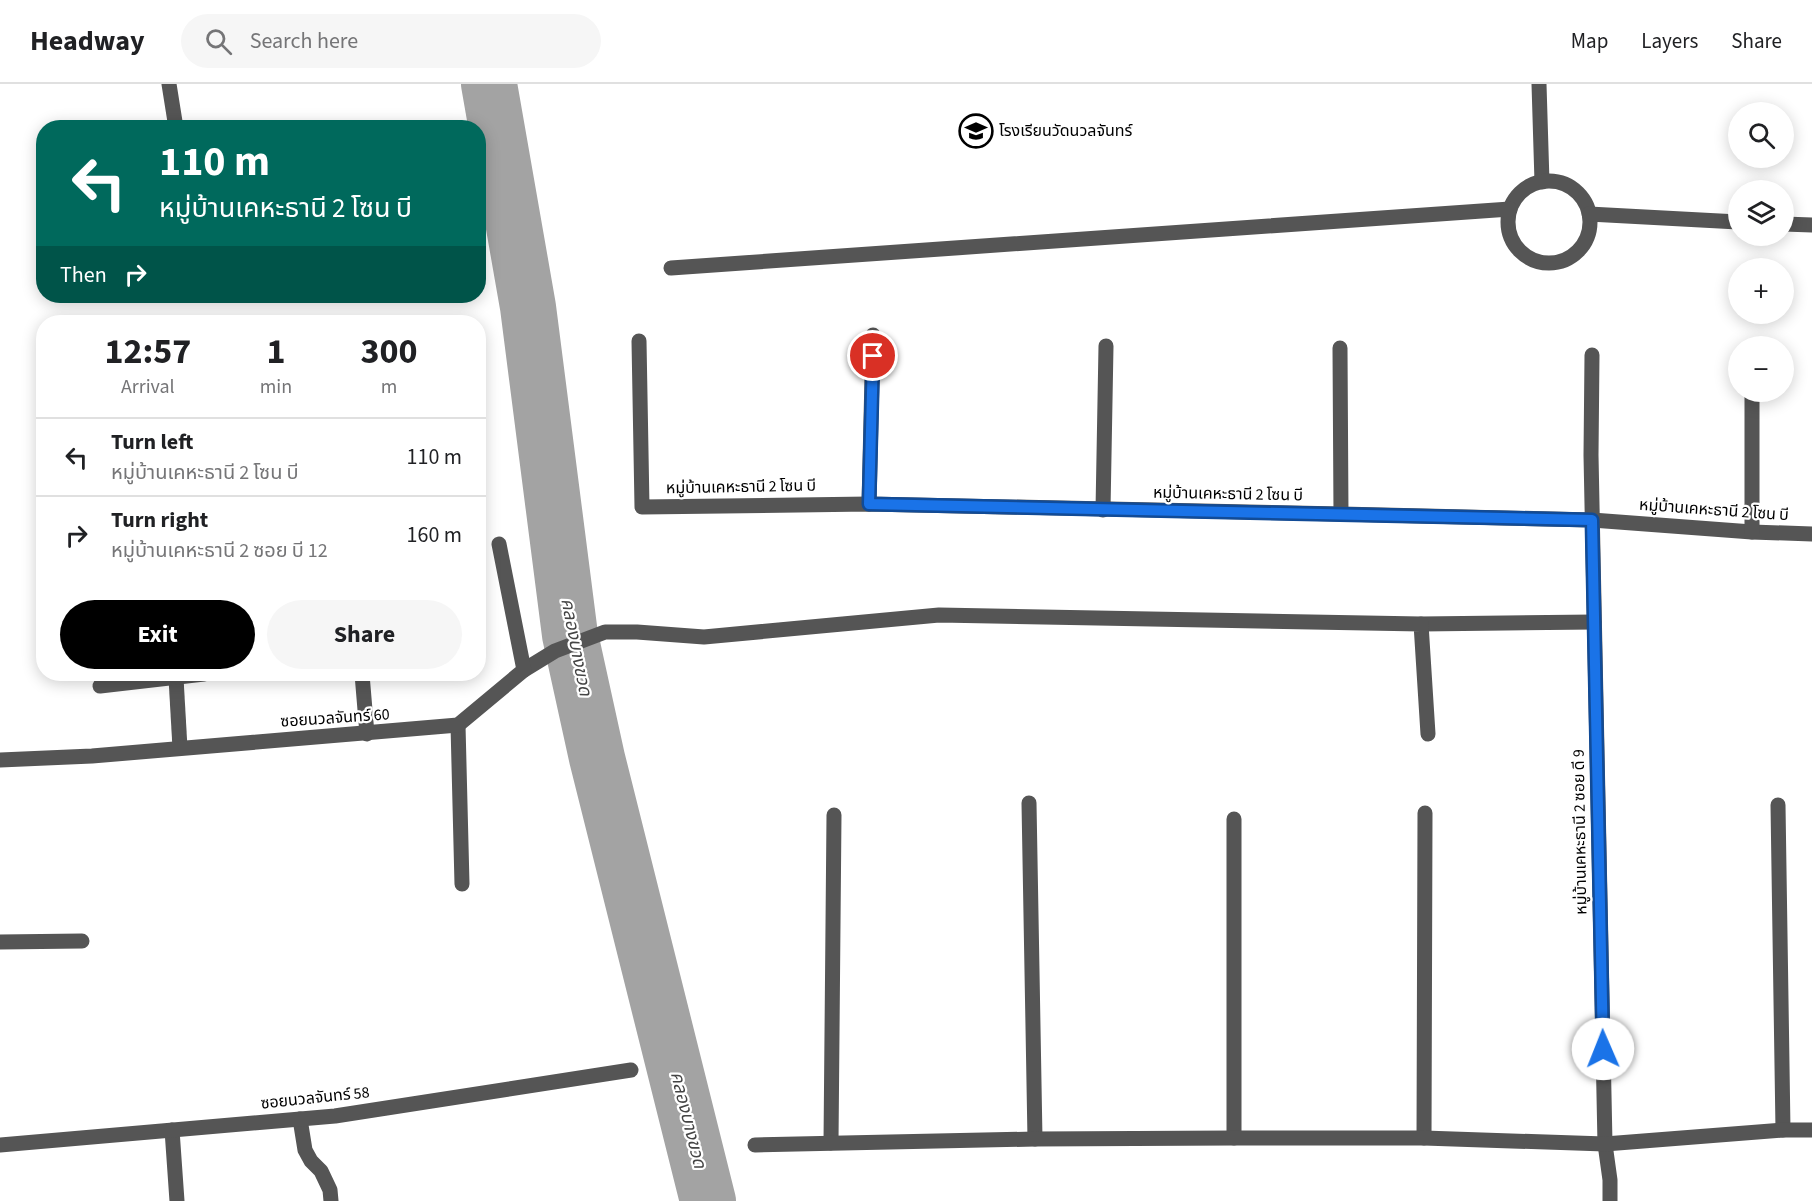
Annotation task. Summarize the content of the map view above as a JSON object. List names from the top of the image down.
{
  "streets": {
    "street": [
      "หมู่บ้านเคหะธานี 2 โซน บี",
      "ซอยนวลจันทร์ 60",
      "หมู่บ้านเคหะธานี 2 ซอย ดี 9",
      "ซอยนวลจันทร์ 58"
    ]
  },
  "crossings": [
    ["หมู่บ้านเคหะธานี 2 โซน บี", "หมู่บ้านเคหะธานี 2 ซอย ดี 9"]
  ],
  "water": ["คลองบางขวด"],
  "places": {
    "school or university": ["โรงเรียนวัดนวลจันทร์"]
  },
  "page": {
    "header": "Headway",
    "search": "Search here",
    "nav": ["Map", "Layers", "Share"],
    "map_buttons": ["+", "−"],
    "turn": ["110 m", "หมู่บ้านเคหะธานี 2 โซน บี"],
    "then": "Then",
    "eta": [
      "12:57",
      "Arrival",
      "1",
      "min",
      "300",
      "m"
    ],
    "list": [
      {
        "name": "Turn left",
        "note": "หมู่บ้านเคหะธานี 2 โซน บี",
        "value": "110 m"
      },
      {
        "name": "Turn right",
        "note": "หมู่บ้านเคหะธานี 2 ซอย บี 12",
        "value": "160 m"
      }
    ],
    "buttons": ["Exit", "Share"]
  }
}
